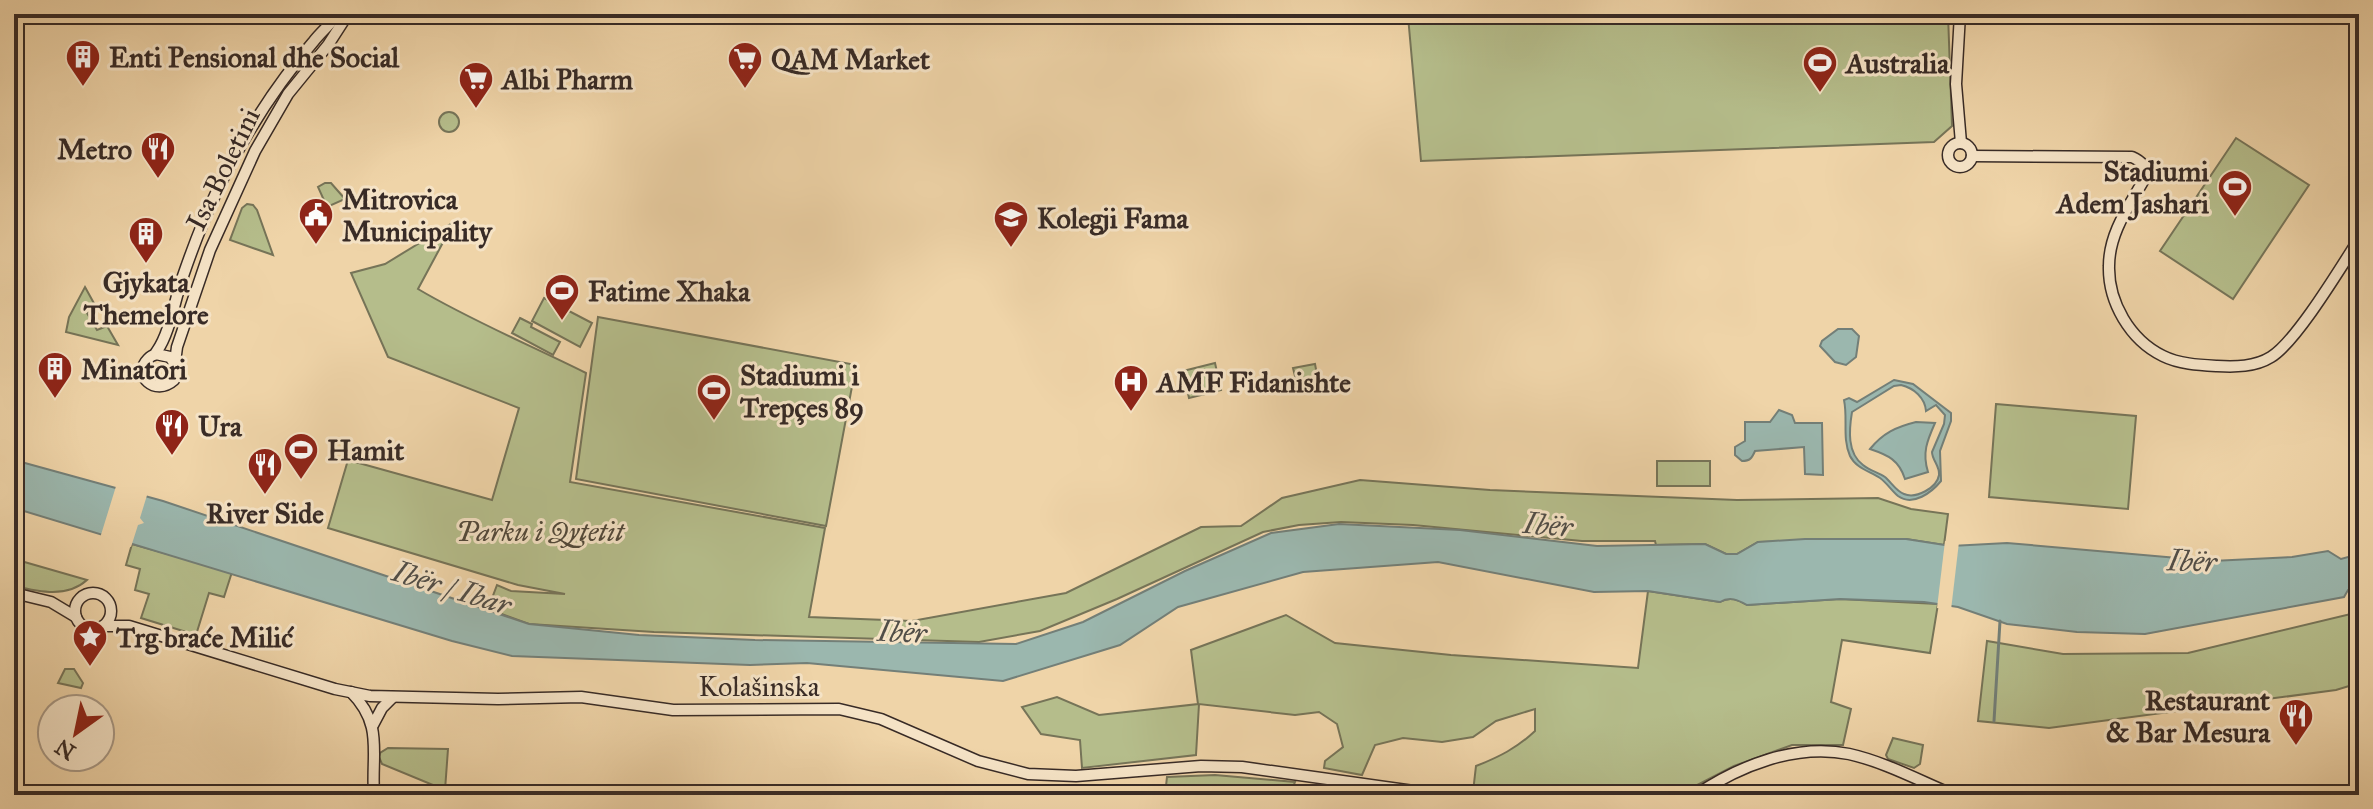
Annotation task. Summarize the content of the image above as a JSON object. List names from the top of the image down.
{
  "streets": {
    "main road": ["Isa Boletini", "Kolašinska"]
  },
  "water": ["Ibër", "Ibër / Ibar"],
  "parks": ["Parku i Qytetit"],
  "places": {
    "building": ["Enti Pensional dhe Social", "Gjykata Themelore", "Minatori"],
    "supermarket": ["QAM Market", "Albi Pharm"],
    "sports": [
      "Australia",
      "Stadiumi Adem Jashari",
      "Fatime Xhaka",
      "Stadiumi i Trepçes 89",
      "Hamit"
    ],
    "restaurant": [
      "Metro",
      "Ura",
      "River Side",
      "Restaurant & Bar Mesura"
    ],
    "public building": ["Mitrovica Municipality"],
    "school or university": ["Kolegji Fama"],
    "hospital": ["AMF Fidanishte"],
    "place": ["Trg braće Milić"]
  },
  "north": "bottom left"
}
